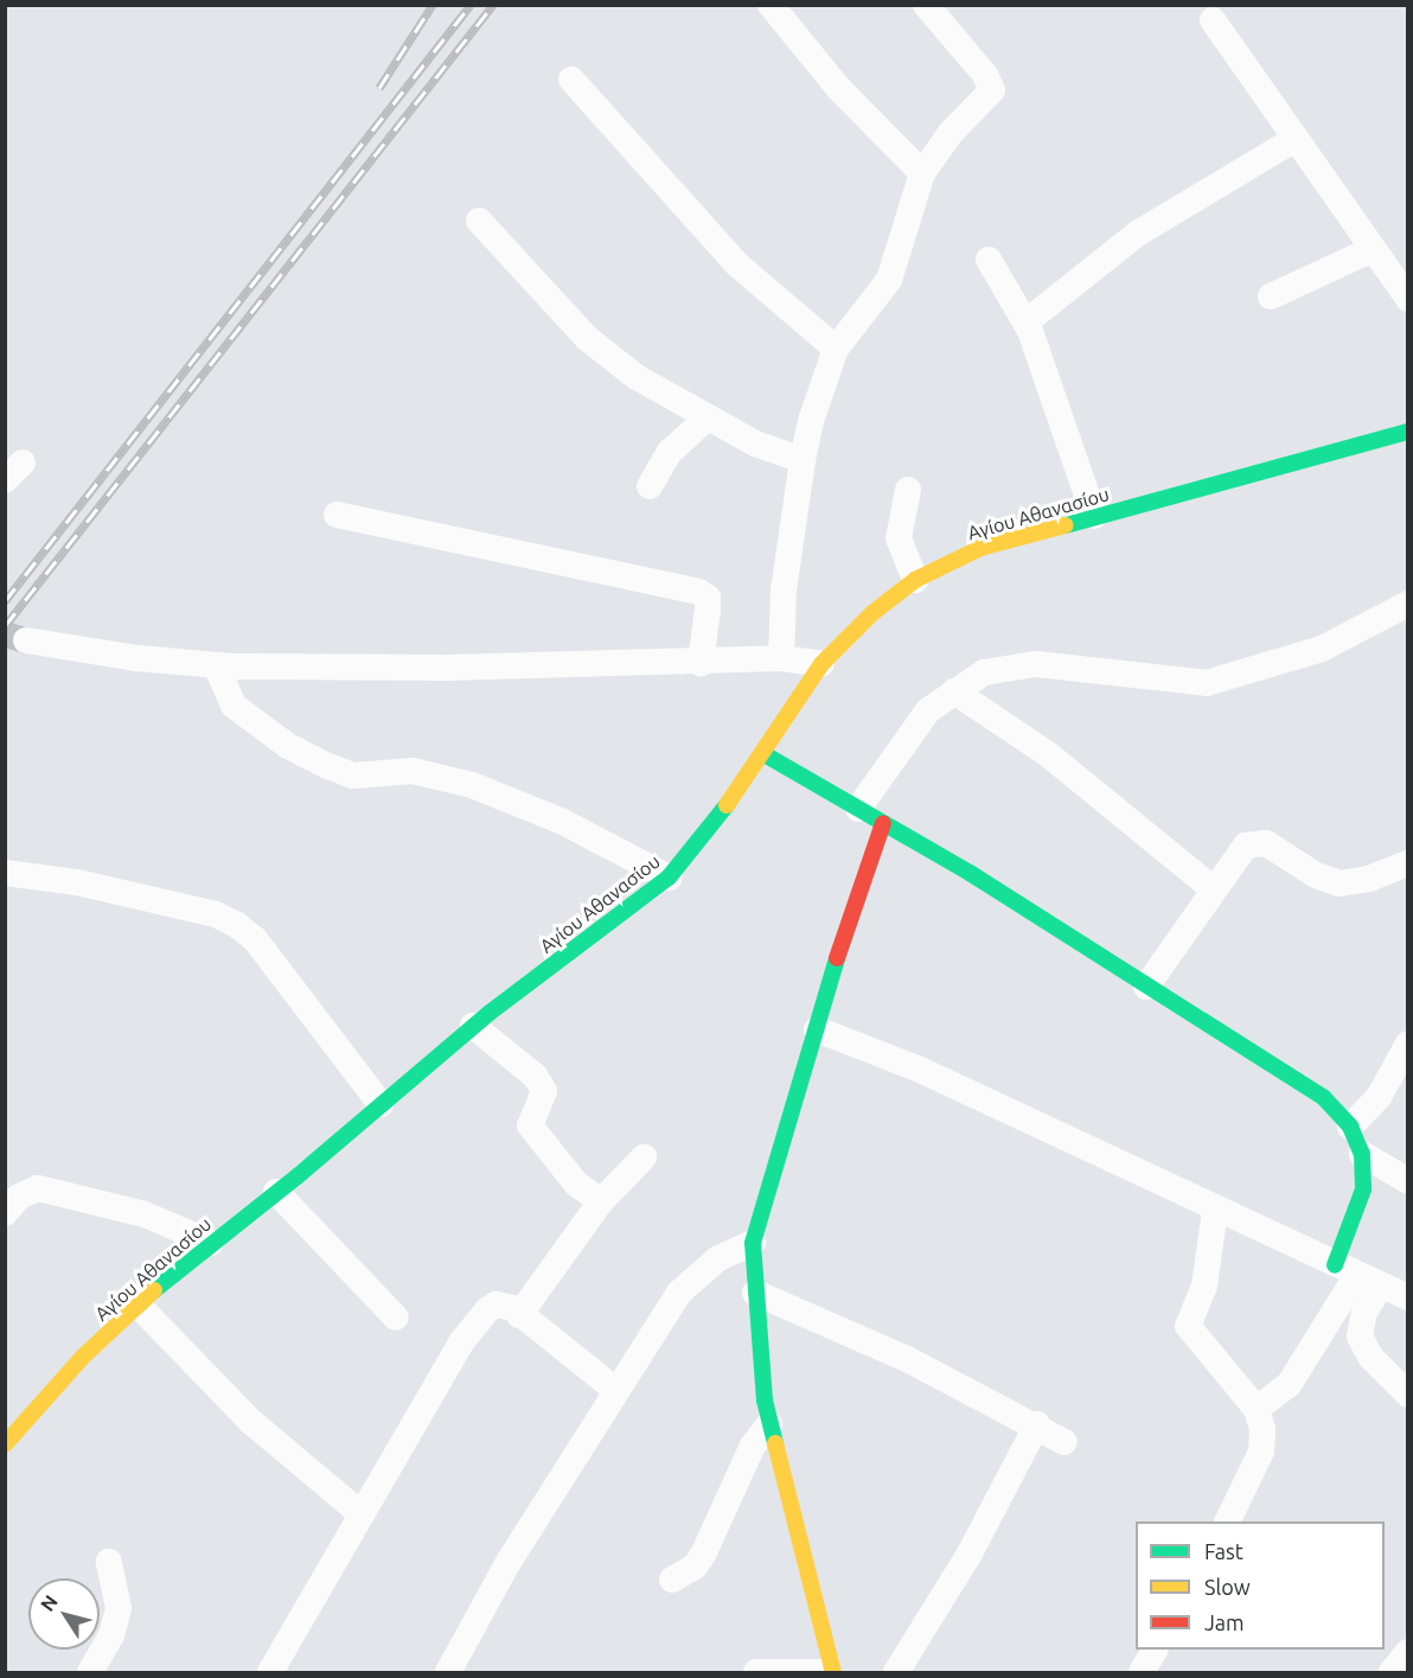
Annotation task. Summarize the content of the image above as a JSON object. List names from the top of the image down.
{
  "streets": {
    "main road": ["Αγίου Αθανασίου"]
  },
  "legend": ["Fast", "Slow", "Jam"],
  "north": "top left"
}
